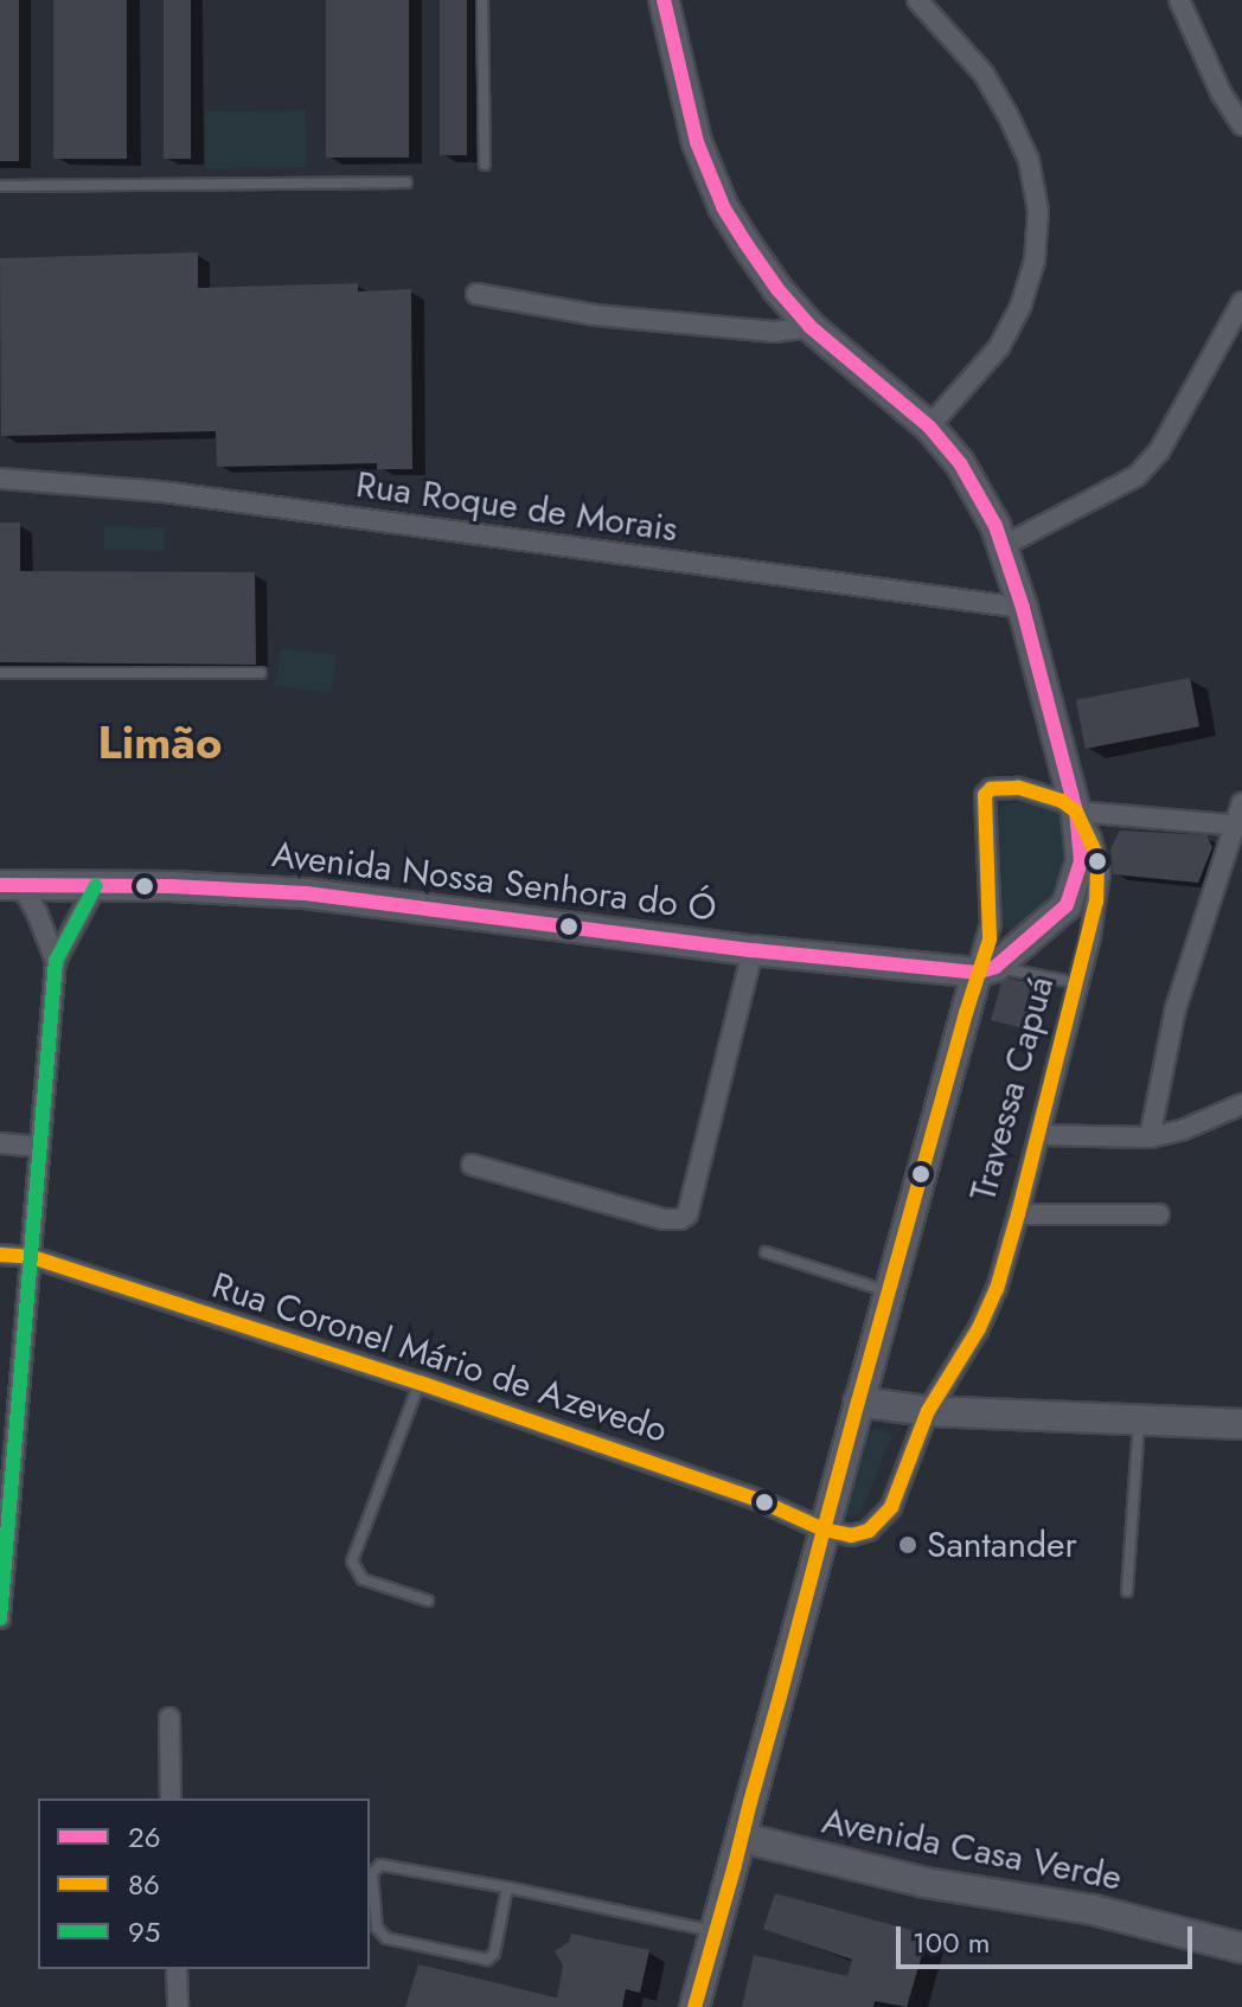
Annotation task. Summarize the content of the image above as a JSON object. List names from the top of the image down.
{
  "streets": {
    "main road": ["Avenida Nossa Senhora do Ó", "Travessa Capuá", "Avenida Casa Verde"],
    "street": ["Rua Roque de Morais", "Rua Coronel Mário de Azevedo"]
  },
  "crossings": [
    ["Avenida Nossa Senhora do Ó", "Travessa Capuá"],
    ["Travessa Capuá", "Rua Coronel Mário de Azevedo"]
  ],
  "districts": ["Limão"],
  "places": ["Santander"],
  "lines": ["transit line 26", "transit line 86", "transit line 95"],
  "legend": ["26", "86", "95"],
  "scale_bar": "100 m"
}
